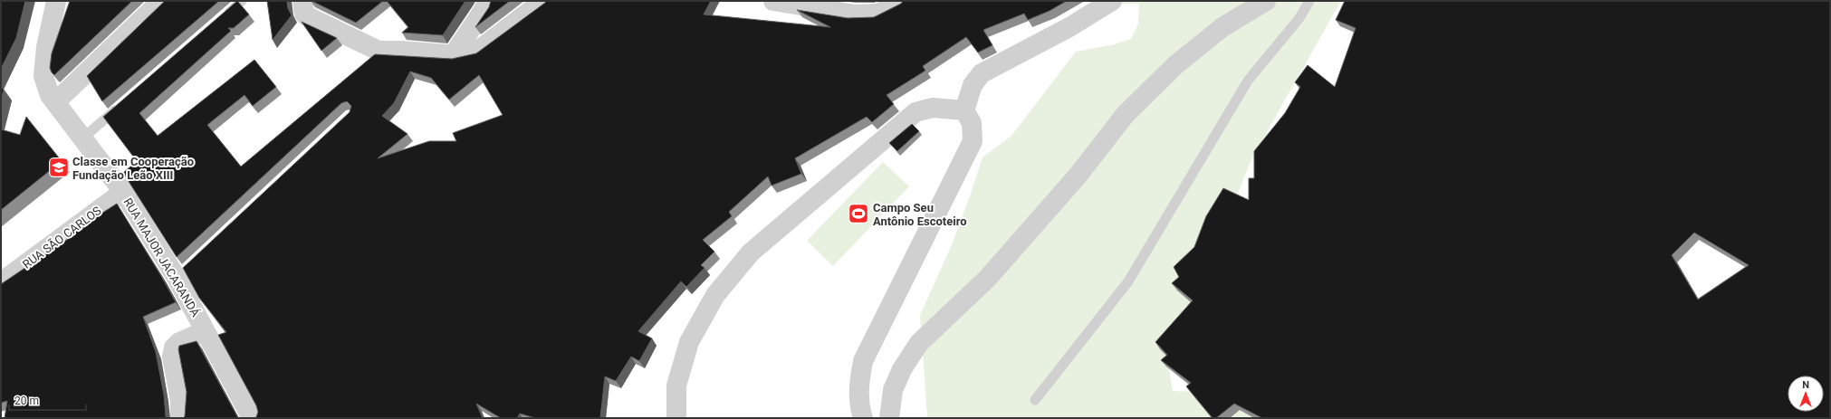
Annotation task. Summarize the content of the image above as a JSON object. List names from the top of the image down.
{
  "streets": {
    "street": ["RUA SÃO CARLOS", "RUA MAJOR JACARANDÁ"]
  },
  "crossings": [
    ["RUA SÃO CARLOS", "RUA MAJOR JACARANDÁ"]
  ],
  "places": {
    "school or university": ["Classe em Cooperação Fundação Leão XIII"],
    "sports": ["Campo Seu Antônio Escoteiro"]
  },
  "scale_bar": "20 m",
  "north": "top"
}
